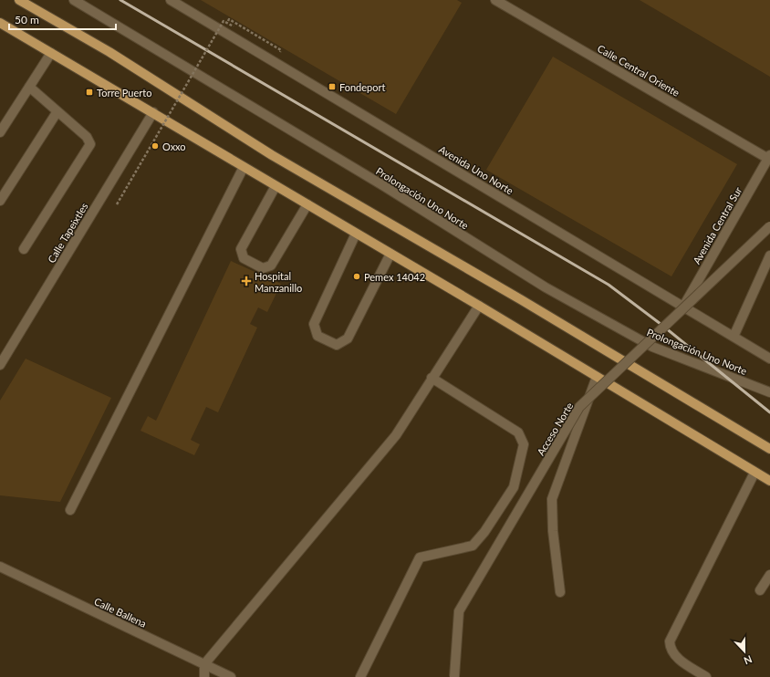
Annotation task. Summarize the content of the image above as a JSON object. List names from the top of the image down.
{
  "streets": {
    "street": [
      "Calle Central Oriente",
      "Avenida Uno Norte",
      "Prolongación Uno Norte",
      "Avenida Central Sur",
      "Calle Tapeixtles",
      "Acceso Norte",
      "Calle Ballena"
    ]
  },
  "crossings": [
    ["Calle Central Oriente", "Avenida Central Sur"],
    ["Avenida Uno Norte", "Avenida Central Sur"]
  ],
  "places": {
    "transit": ["Fondeport", "Torre Puerto"],
    "other": ["Oxxo", "Pemex 14042"],
    "health": ["Hospital Manzanillo"]
  },
  "scale_bar": "50 m",
  "north": "bottom"
}
